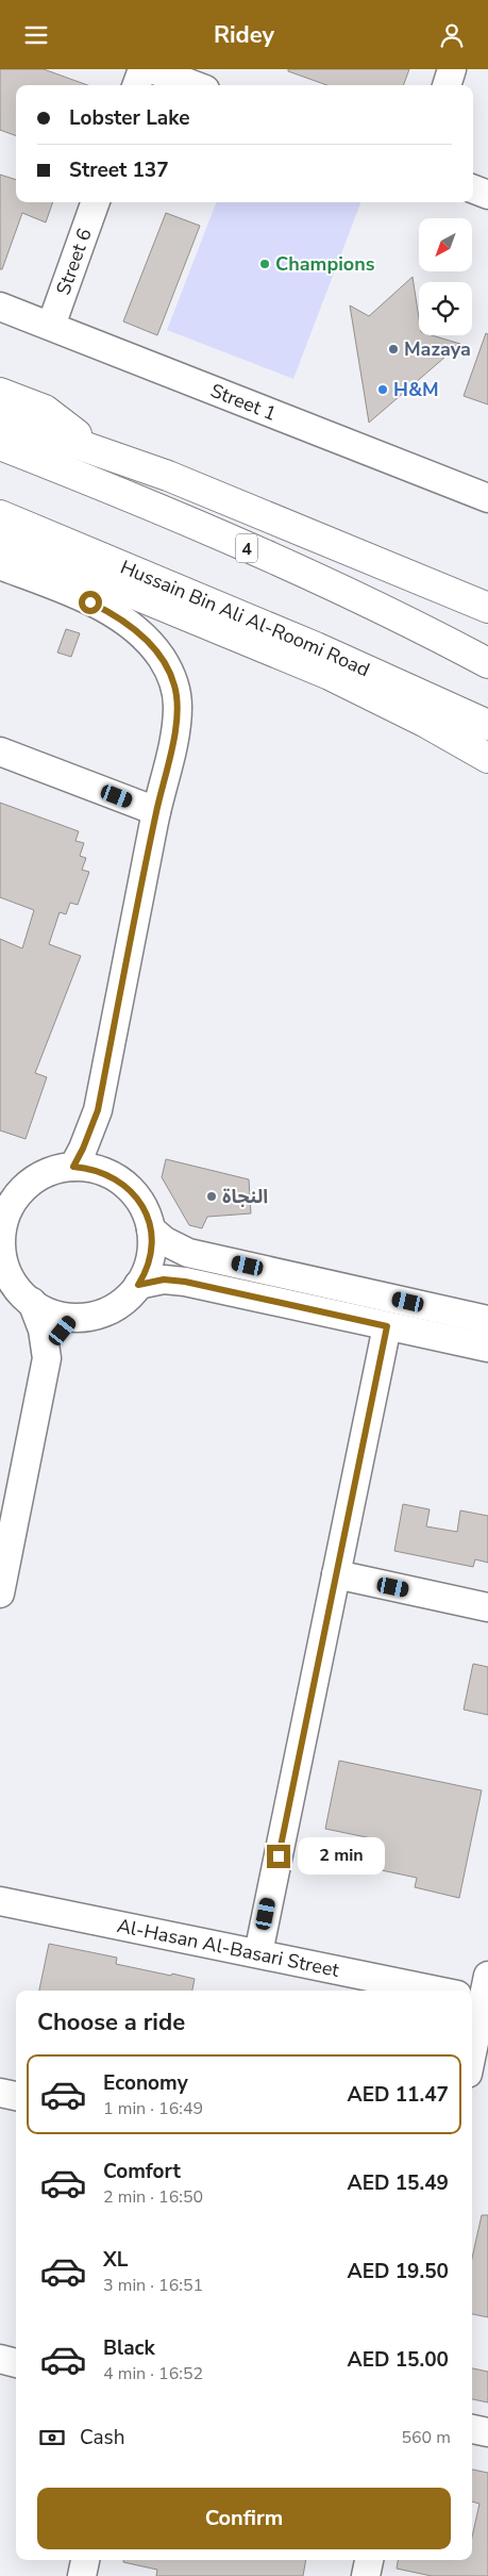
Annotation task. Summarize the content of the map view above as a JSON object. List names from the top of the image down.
{
  "streets": {
    "highway": ["4", "Hussain Bin Ali Al-Roomi Road"],
    "street": ["Street 6", "Street 1", "Al-Hasan Al-Basari Street"]
  },
  "crossings": [
    ["Street 6", "Street 1"]
  ],
  "places": [
    "Champions",
    "Mazaya",
    "H&M",
    "النجاة"
  ],
  "north": "bottom left",
  "page": {
    "header": "Ridey",
    "banner": ["Lobster Lake", "Street 137"],
    "bubble": "2 min",
    "heading": "Choose a ride",
    "list": [
      {
        "name": "Economy",
        "note": "1 min · 16:49",
        "value": "AED 11.47"
      },
      {
        "name": "Comfort",
        "note": "2 min · 16:50",
        "value": "AED 15.49"
      },
      {
        "name": "XL",
        "note": "3 min · 16:51",
        "value": "AED 19.50"
      },
      {
        "name": "Black",
        "note": "4 min · 16:52",
        "value": "AED 15.00"
      }
    ],
    "pay": ["Cash", "560 m"],
    "buttons": "Confirm"
  }
}
